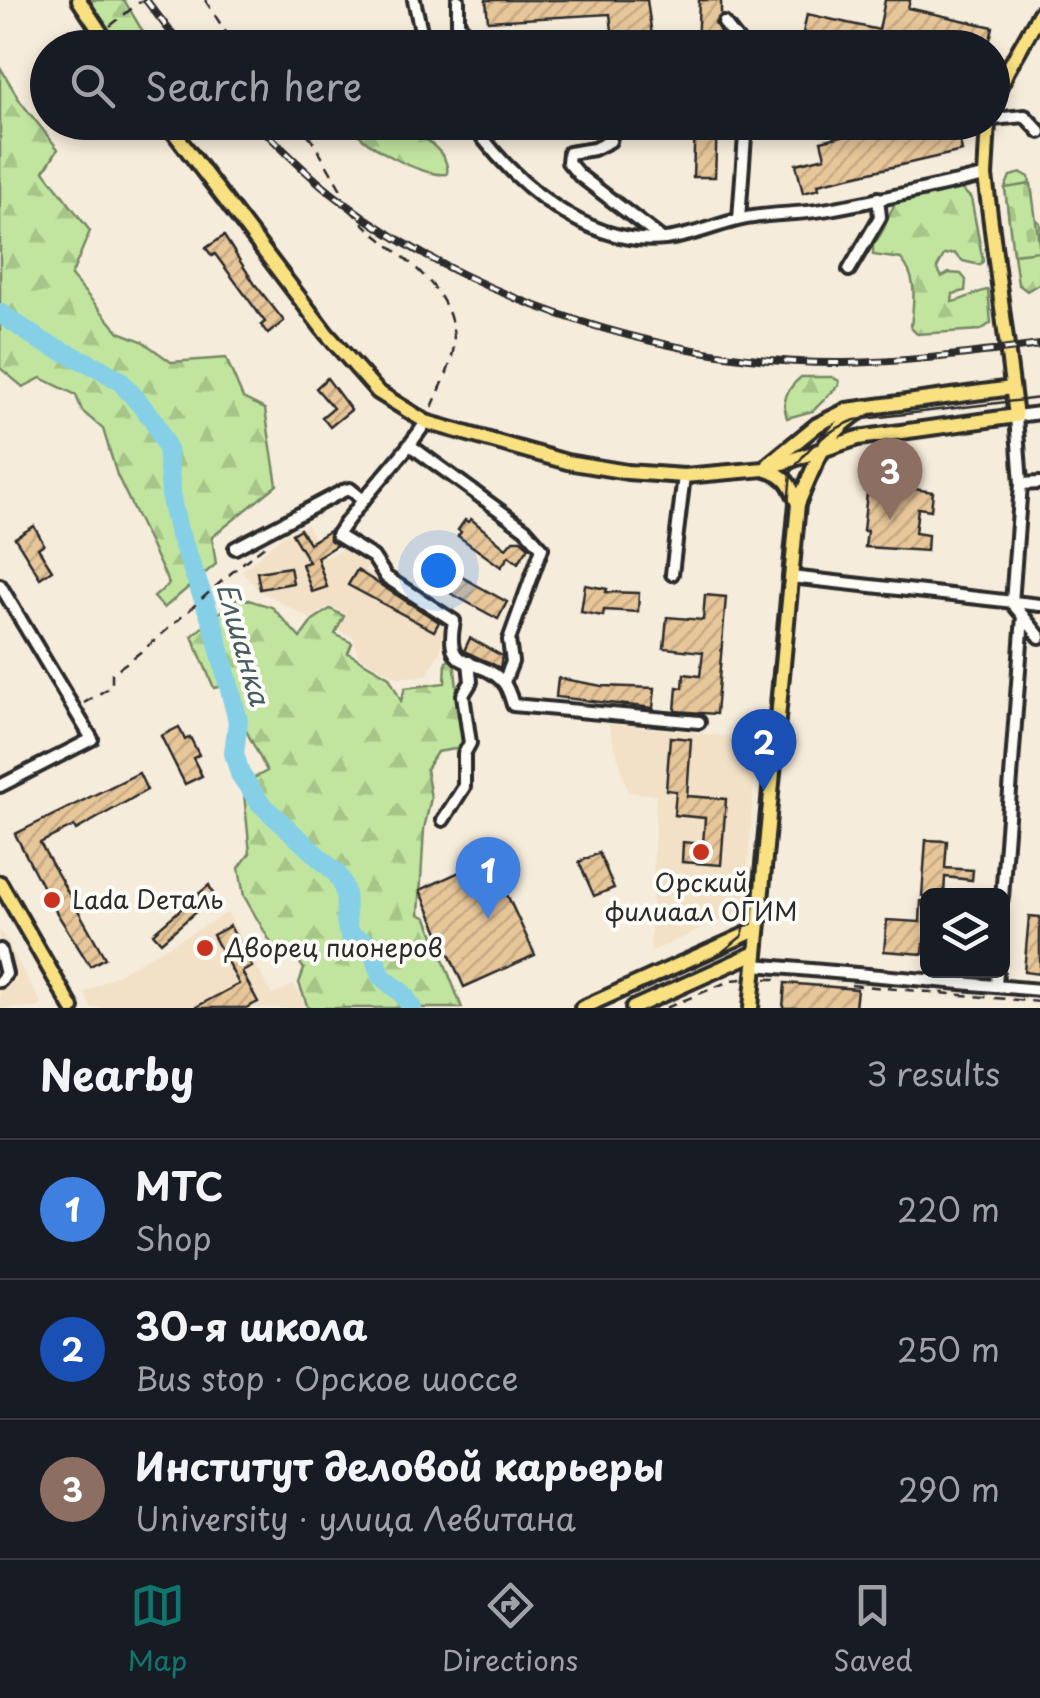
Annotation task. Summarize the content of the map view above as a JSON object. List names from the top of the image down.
{
  "water": ["Елшанка"],
  "places": ["Орский филиаал ОГИМ", "Lada Dеталь", "Дворец пионеров"],
  "page": {
    "search": "Search here",
    "pins": ["3", "2", "1"],
    "heading": ["Nearby", "3 results"],
    "list": [
      {
        "mark": "1",
        "name": "МТС",
        "note": "Shop",
        "value": "220 m"
      },
      {
        "mark": "2",
        "name": "30-я школа",
        "note": "Bus stop · Орское шоссе",
        "value": "250 m"
      },
      {
        "mark": "3",
        "name": "Институт деловой карьеры",
        "note": "University · улица Левитана",
        "value": "290 m"
      }
    ],
    "nav": ["Map", "Directions", "Saved"]
  }
}
